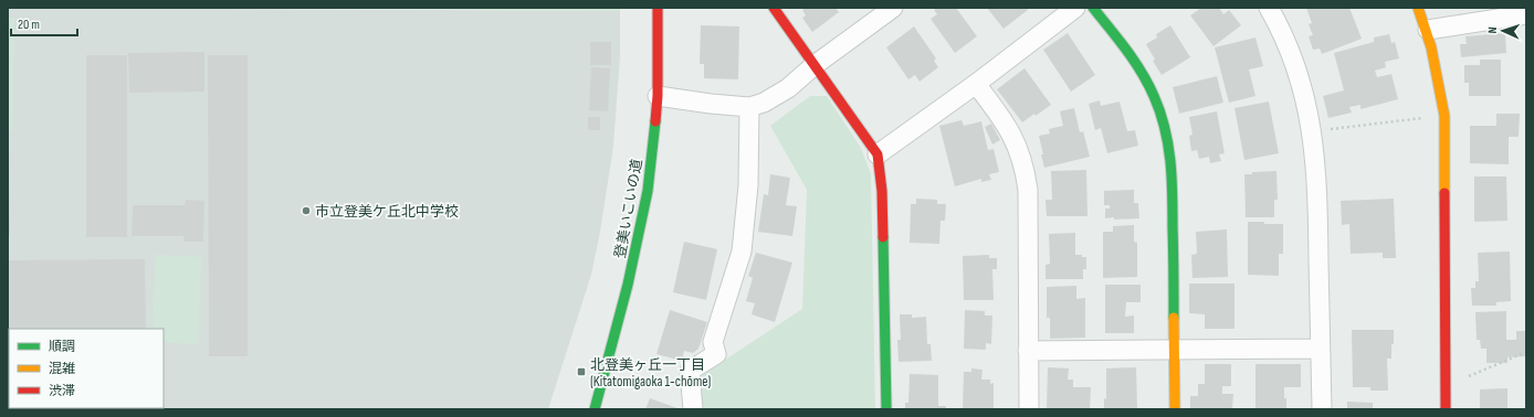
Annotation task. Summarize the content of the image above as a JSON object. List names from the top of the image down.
{
  "streets": {
    "street": ["登美いこいの道"]
  },
  "places": {
    "other": ["市立登美ケ丘北中学校"],
    "transit": ["北登美ヶ丘一丁目 (Kitatomigaoka 1-chōme)"]
  },
  "legend": ["順調", "混雑", "渋滞"],
  "scale_bar": "20 m",
  "north": "left"
}
